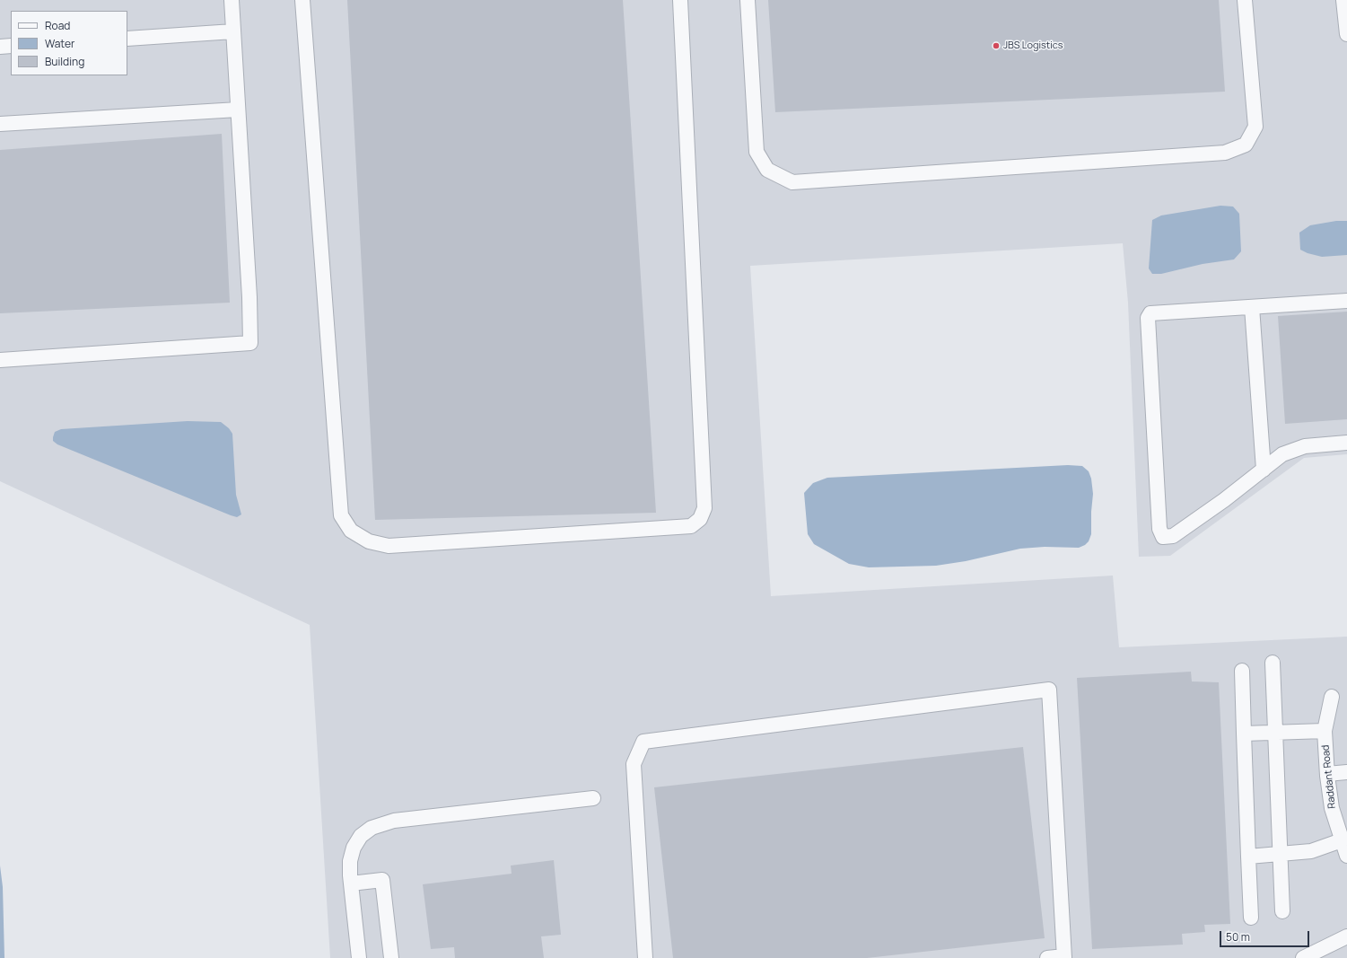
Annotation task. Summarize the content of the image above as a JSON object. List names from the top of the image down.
{
  "streets": {
    "street": ["Raddant Road"]
  },
  "places": ["JBS Logistics"],
  "legend": ["Road", "Water", "Building"],
  "scale_bar": "50 m"
}
